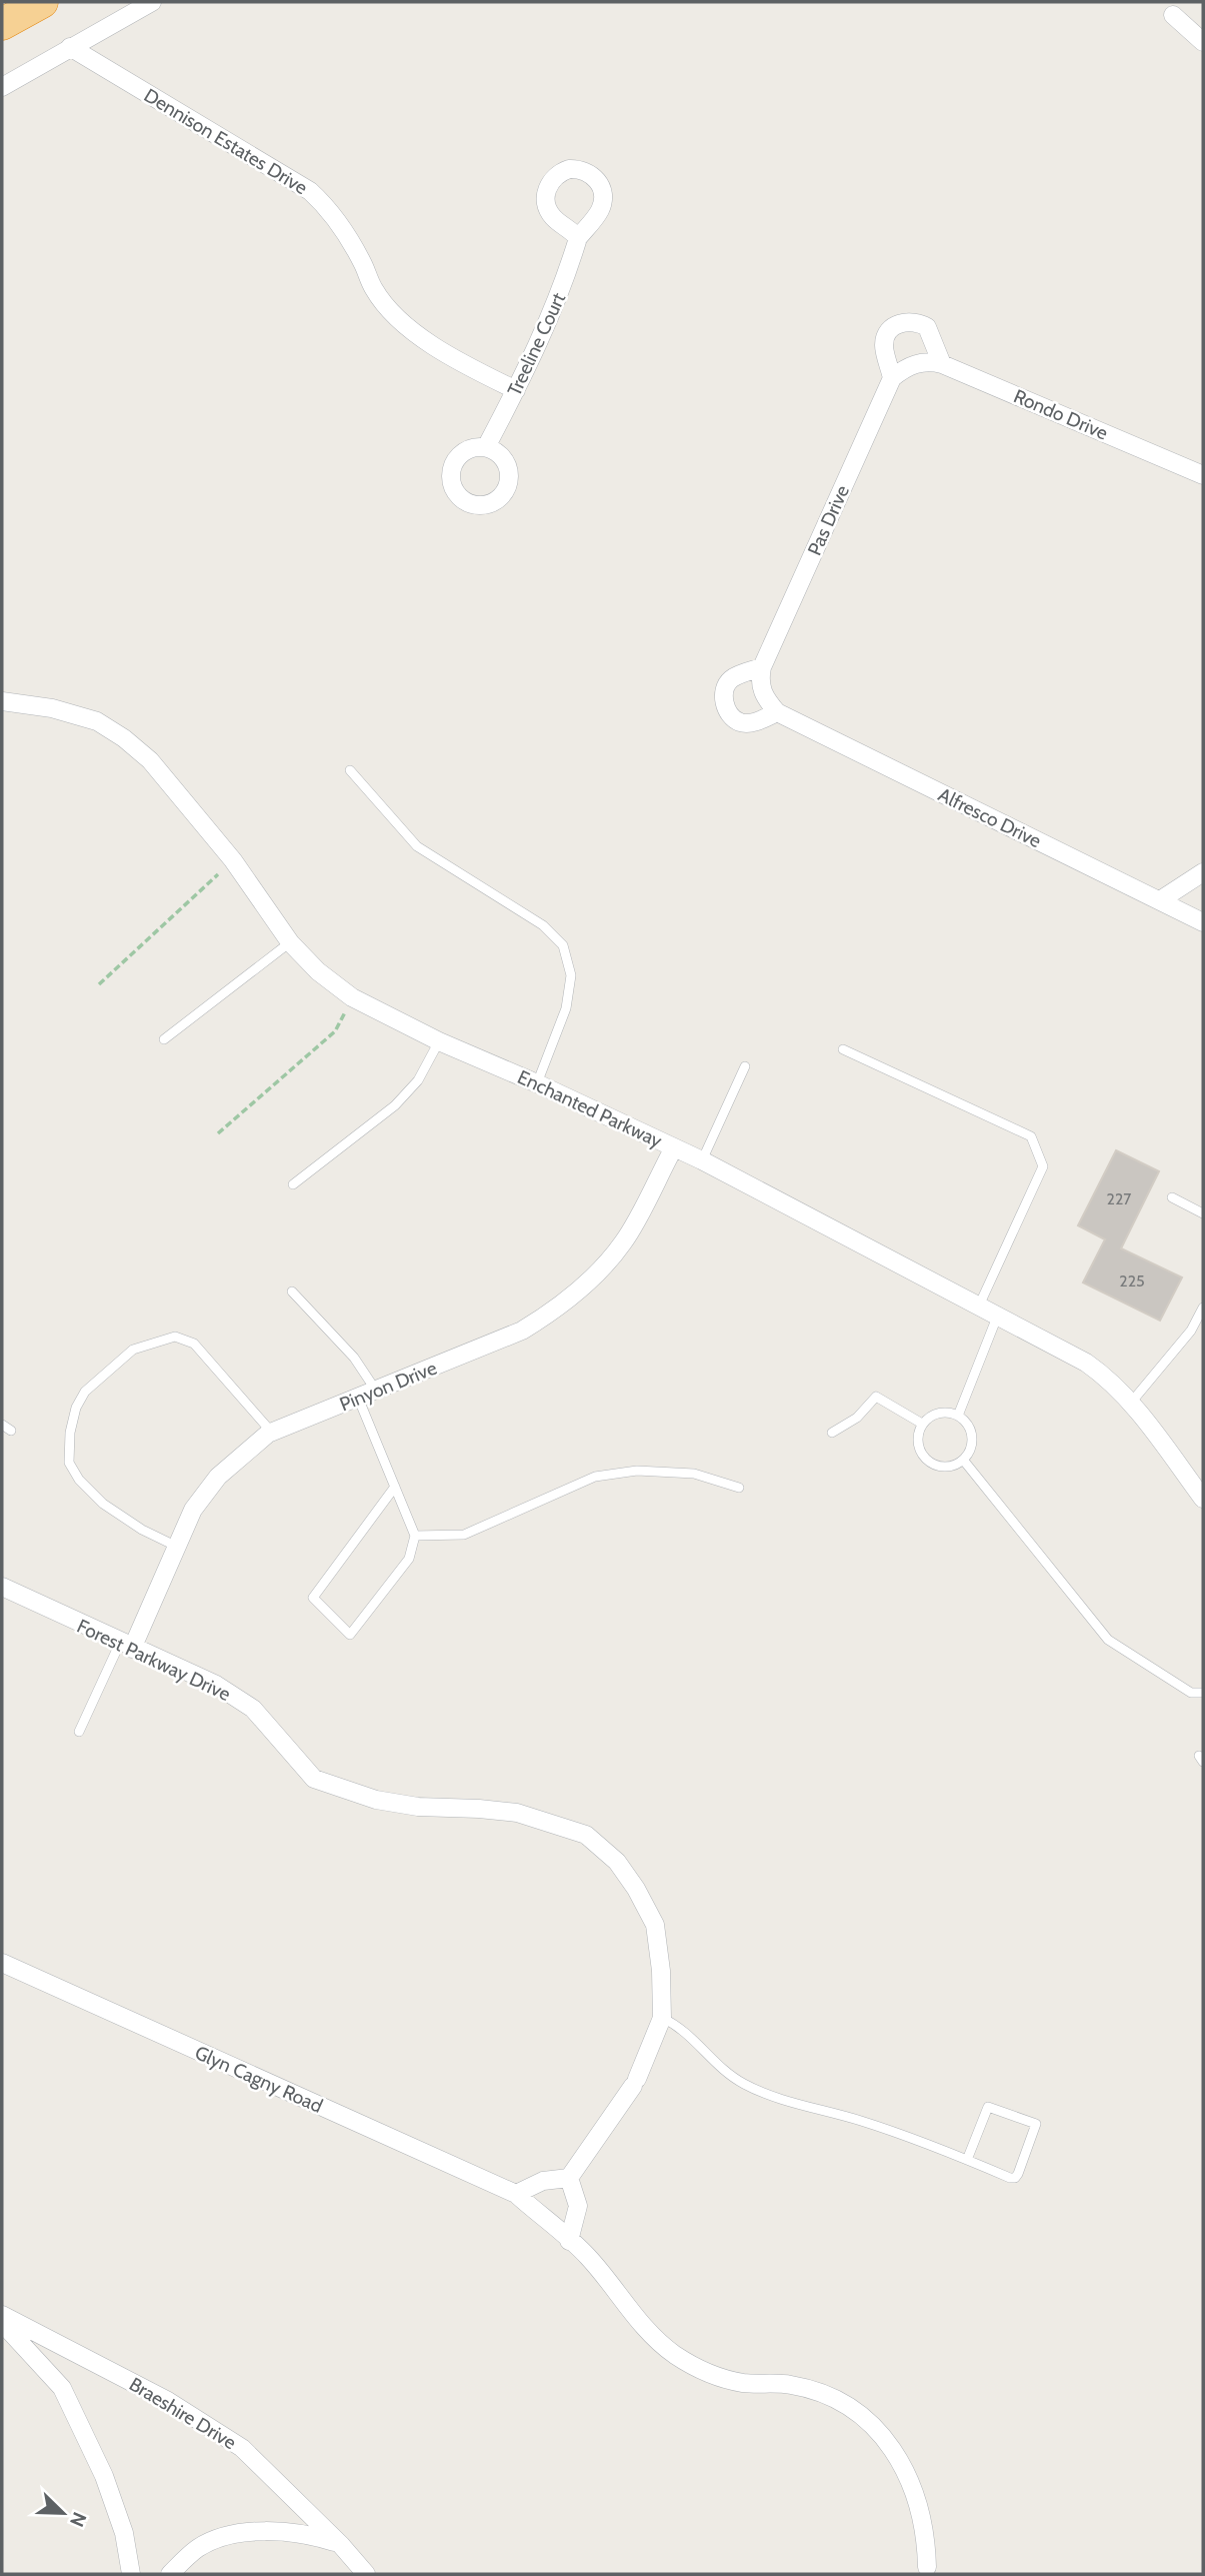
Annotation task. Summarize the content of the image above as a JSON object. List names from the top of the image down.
{
  "streets": {
    "street": [
      "Dennison Estates Drive",
      "Treeline Court",
      "Rondo Drive",
      "Pas Drive",
      "Alfresco Drive",
      "Enchanted Parkway",
      "Pinyon Drive",
      "Forest Parkway Drive",
      "Glyn Cagny Road",
      "Braeshire Drive"
    ]
  },
  "crossings": [
    ["Dennison Estates Drive", "Treeline Court"],
    ["Rondo Drive", "Pas Drive"],
    ["Pas Drive", "Alfresco Drive"],
    ["Enchanted Parkway", "Pinyon Drive"],
    ["Pinyon Drive", "Forest Parkway Drive"]
  ],
  "house_numbers": ["227", "225"],
  "north": "bottom right"
}
